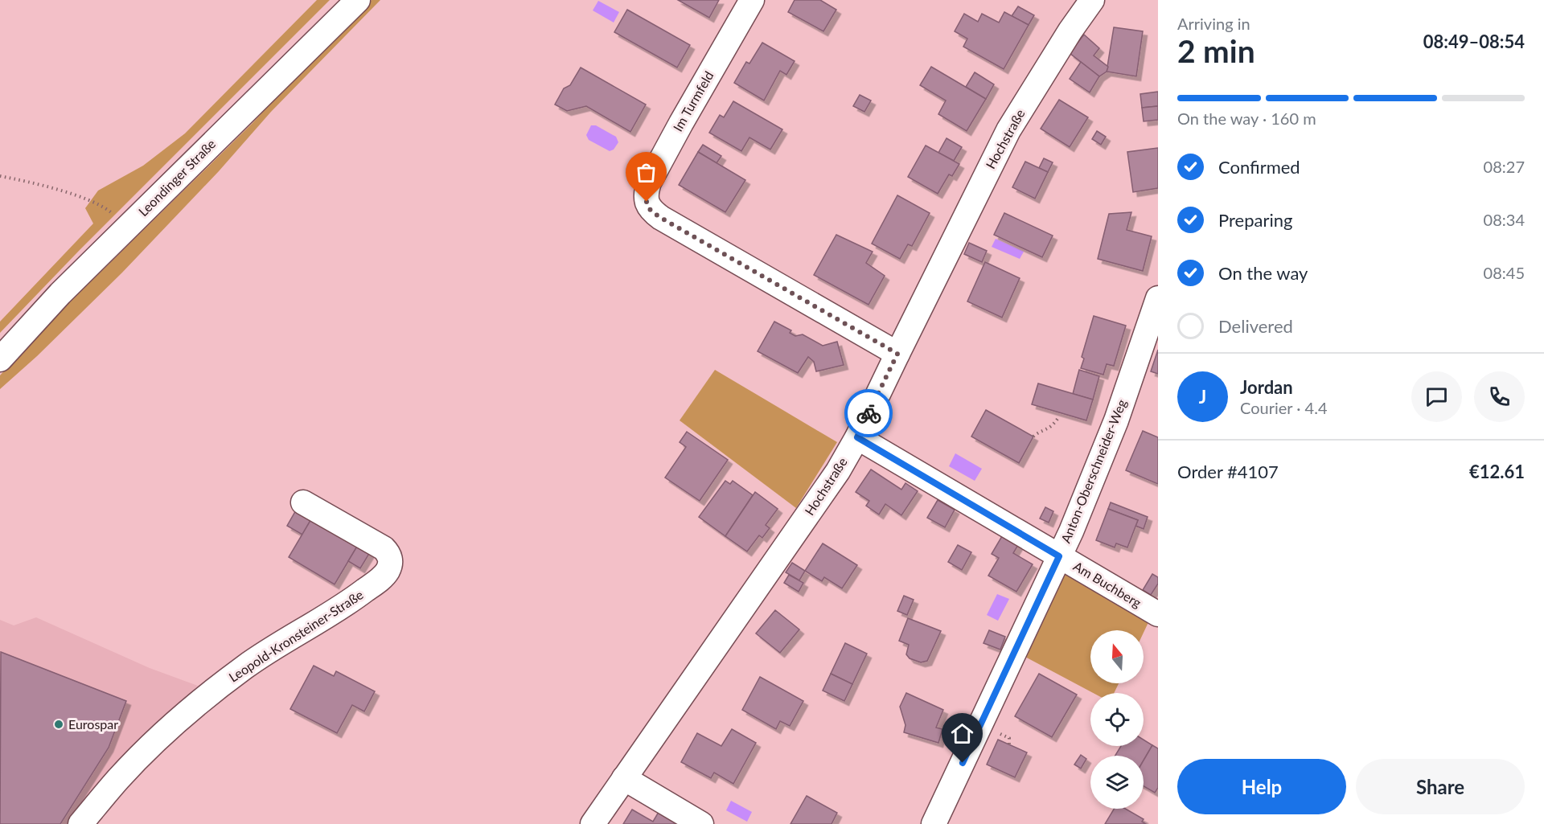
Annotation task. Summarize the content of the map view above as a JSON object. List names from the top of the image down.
{
  "streets": {
    "street": [
      "Im Turmfeld",
      "Hochstraße",
      "Leondinger Straße",
      "Anton-Oberschneider-Weg",
      "Am Buchberg",
      "Leopold-Kronsteiner-Straße"
    ]
  },
  "crossings": [
    ["Im Turmfeld", "Hochstraße"],
    ["Hochstraße", "Am Buchberg"],
    ["Anton-Oberschneider-Weg", "Am Buchberg"]
  ],
  "places": ["Eurospar"],
  "north": "top",
  "page": {
    "heading": ["2 min", "Arriving in", "08:49–08:54"],
    "panel": [
      "Jordan",
      "Courier · 4.4",
      "Order #4107",
      "€12.61"
    ],
    "bar": "On the way · 160 m",
    "list": [
      ["Confirmed", "08:27"],
      ["Preparing", "08:34"],
      ["On the way", "08:45"],
      "Delivered"
    ],
    "round": "J",
    "buttons": ["Help", "Share"]
  }
}
